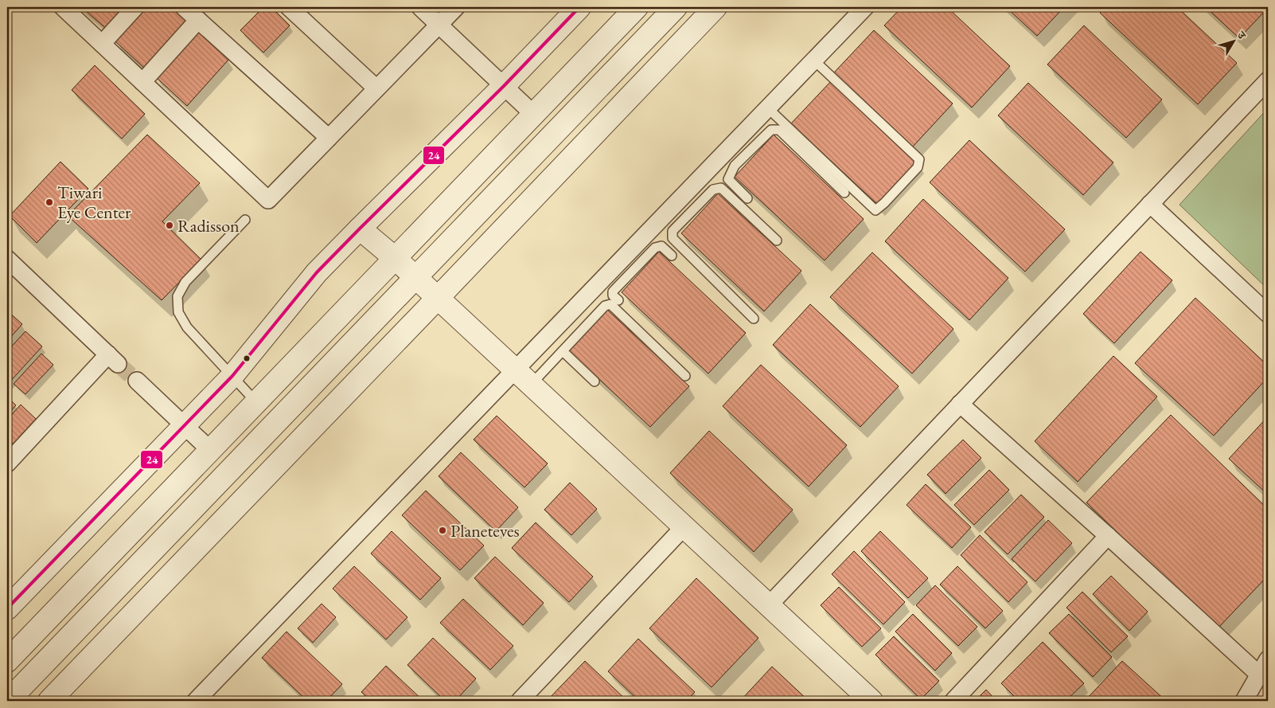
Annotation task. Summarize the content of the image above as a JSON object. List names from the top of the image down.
{
  "places": ["Tiwari Eye Center", "Radisson", "Planeteves"],
  "lines": ["transit line 24"],
  "north": "top right"
}
